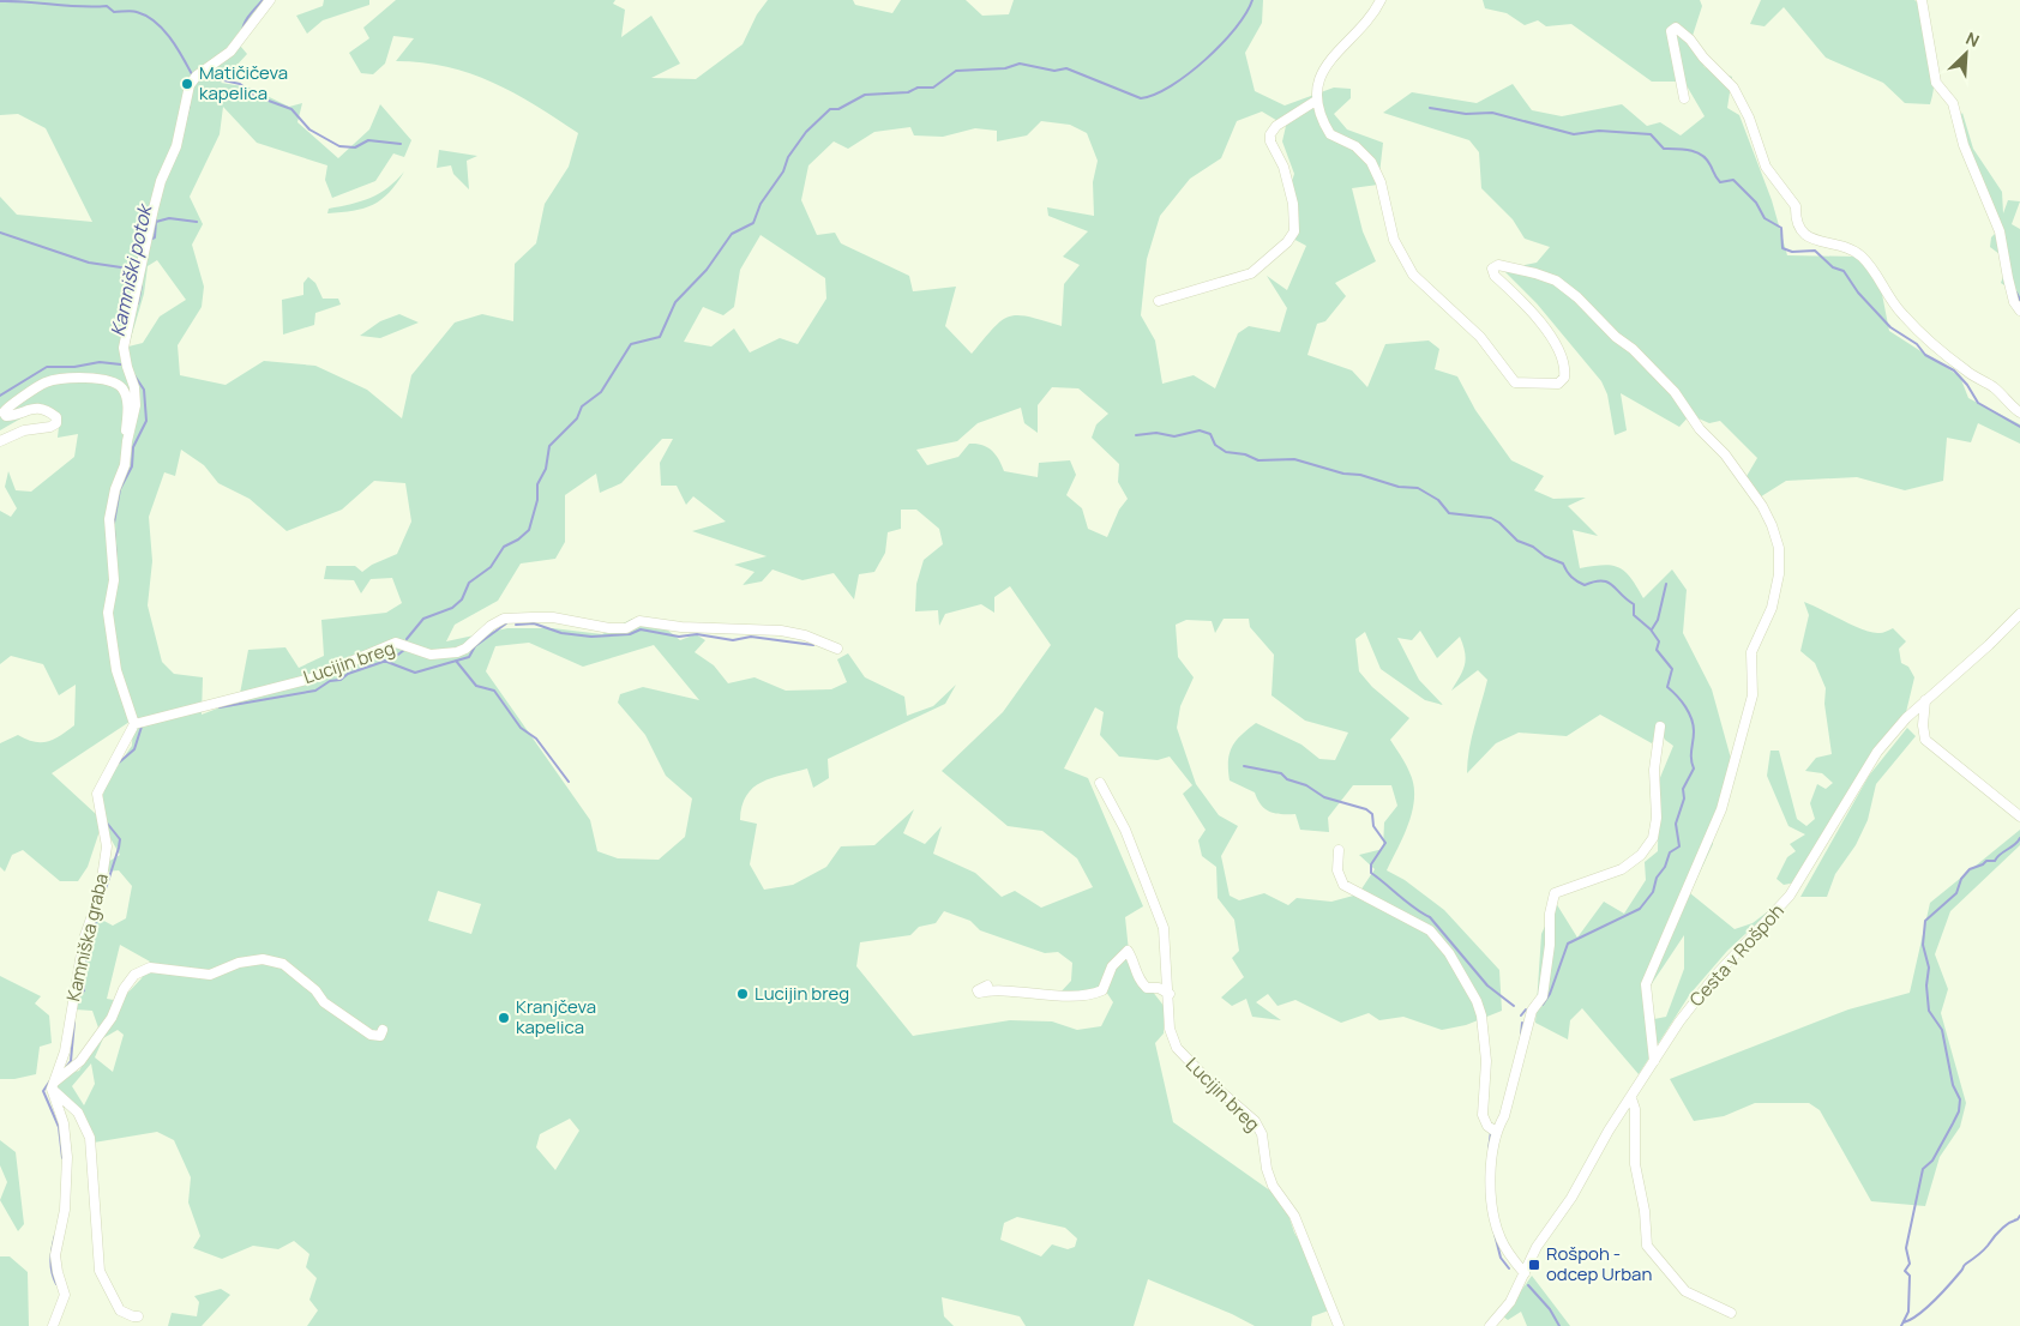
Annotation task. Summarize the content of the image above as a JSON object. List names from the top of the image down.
{
  "streets": {
    "street": ["Lucijin breg", "Kamniška graba", "Cesta v Rošpoh"]
  },
  "crossings": [
    ["Lucijin breg", "Kamniška graba"]
  ],
  "water": ["Kamniški potok"],
  "places": {
    "other": ["Matičičeva kapelica", "Lucijin breg", "Kranjčeva kapelica"],
    "transit": ["Rošpoh - odcep Urban"]
  },
  "north": "top right"
}
